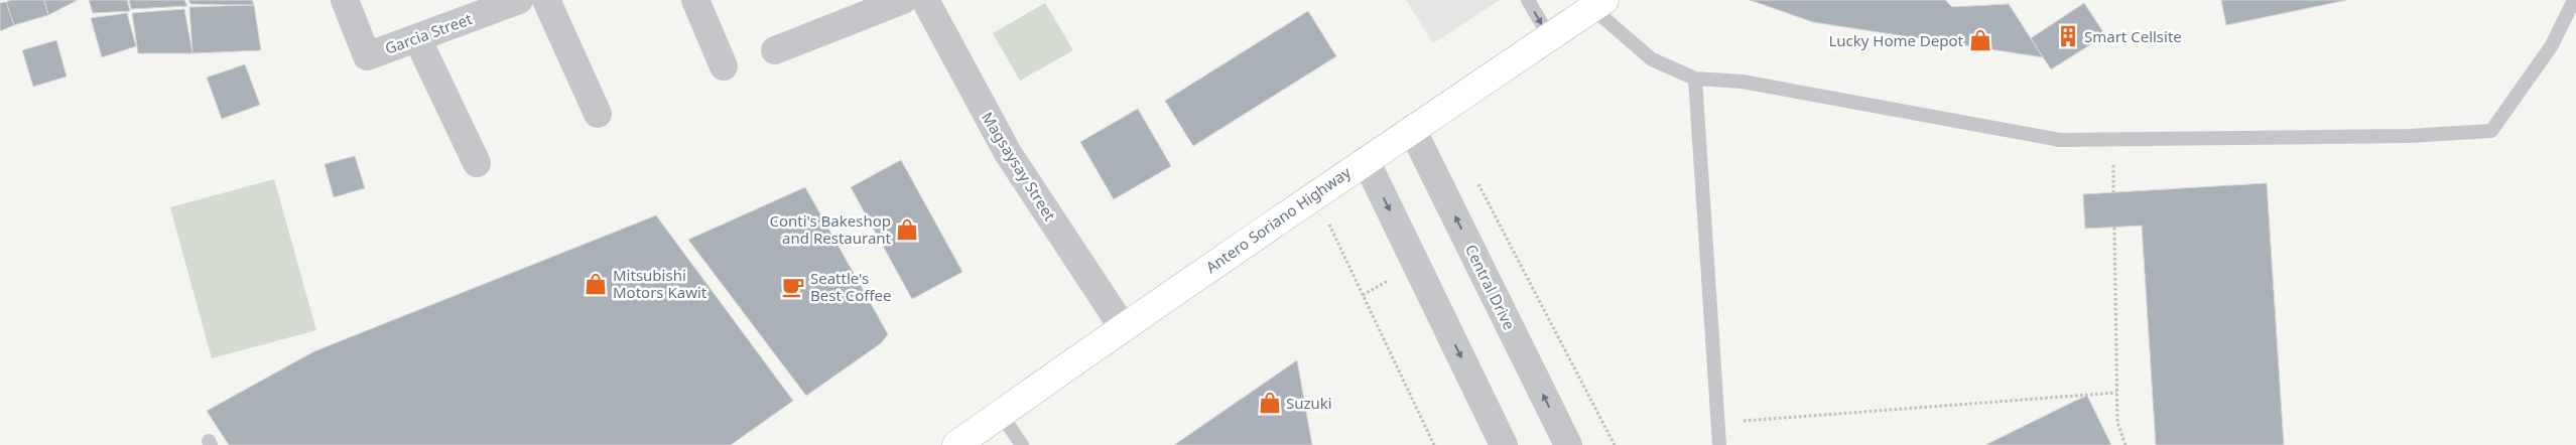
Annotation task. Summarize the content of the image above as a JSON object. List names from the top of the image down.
{
  "streets": {
    "main road": ["Antero Soriano Highway"],
    "street": ["Garcia Street", "Magsaysay Street", "Central Drive"]
  },
  "crossings": [
    ["Magsaysay Street", "Antero Soriano Highway"],
    ["Antero Soriano Highway", "Central Drive"]
  ],
  "places": {
    "building": ["Smart Cellsite"],
    "shop": [
      "Lucky Home Depot",
      "Conti's Bakeshop and Restaurant",
      "Mitsubishi Motors Kawit",
      "Suzuki"
    ],
    "cafe": ["Seattle's Best Coffee"]
  }
}
